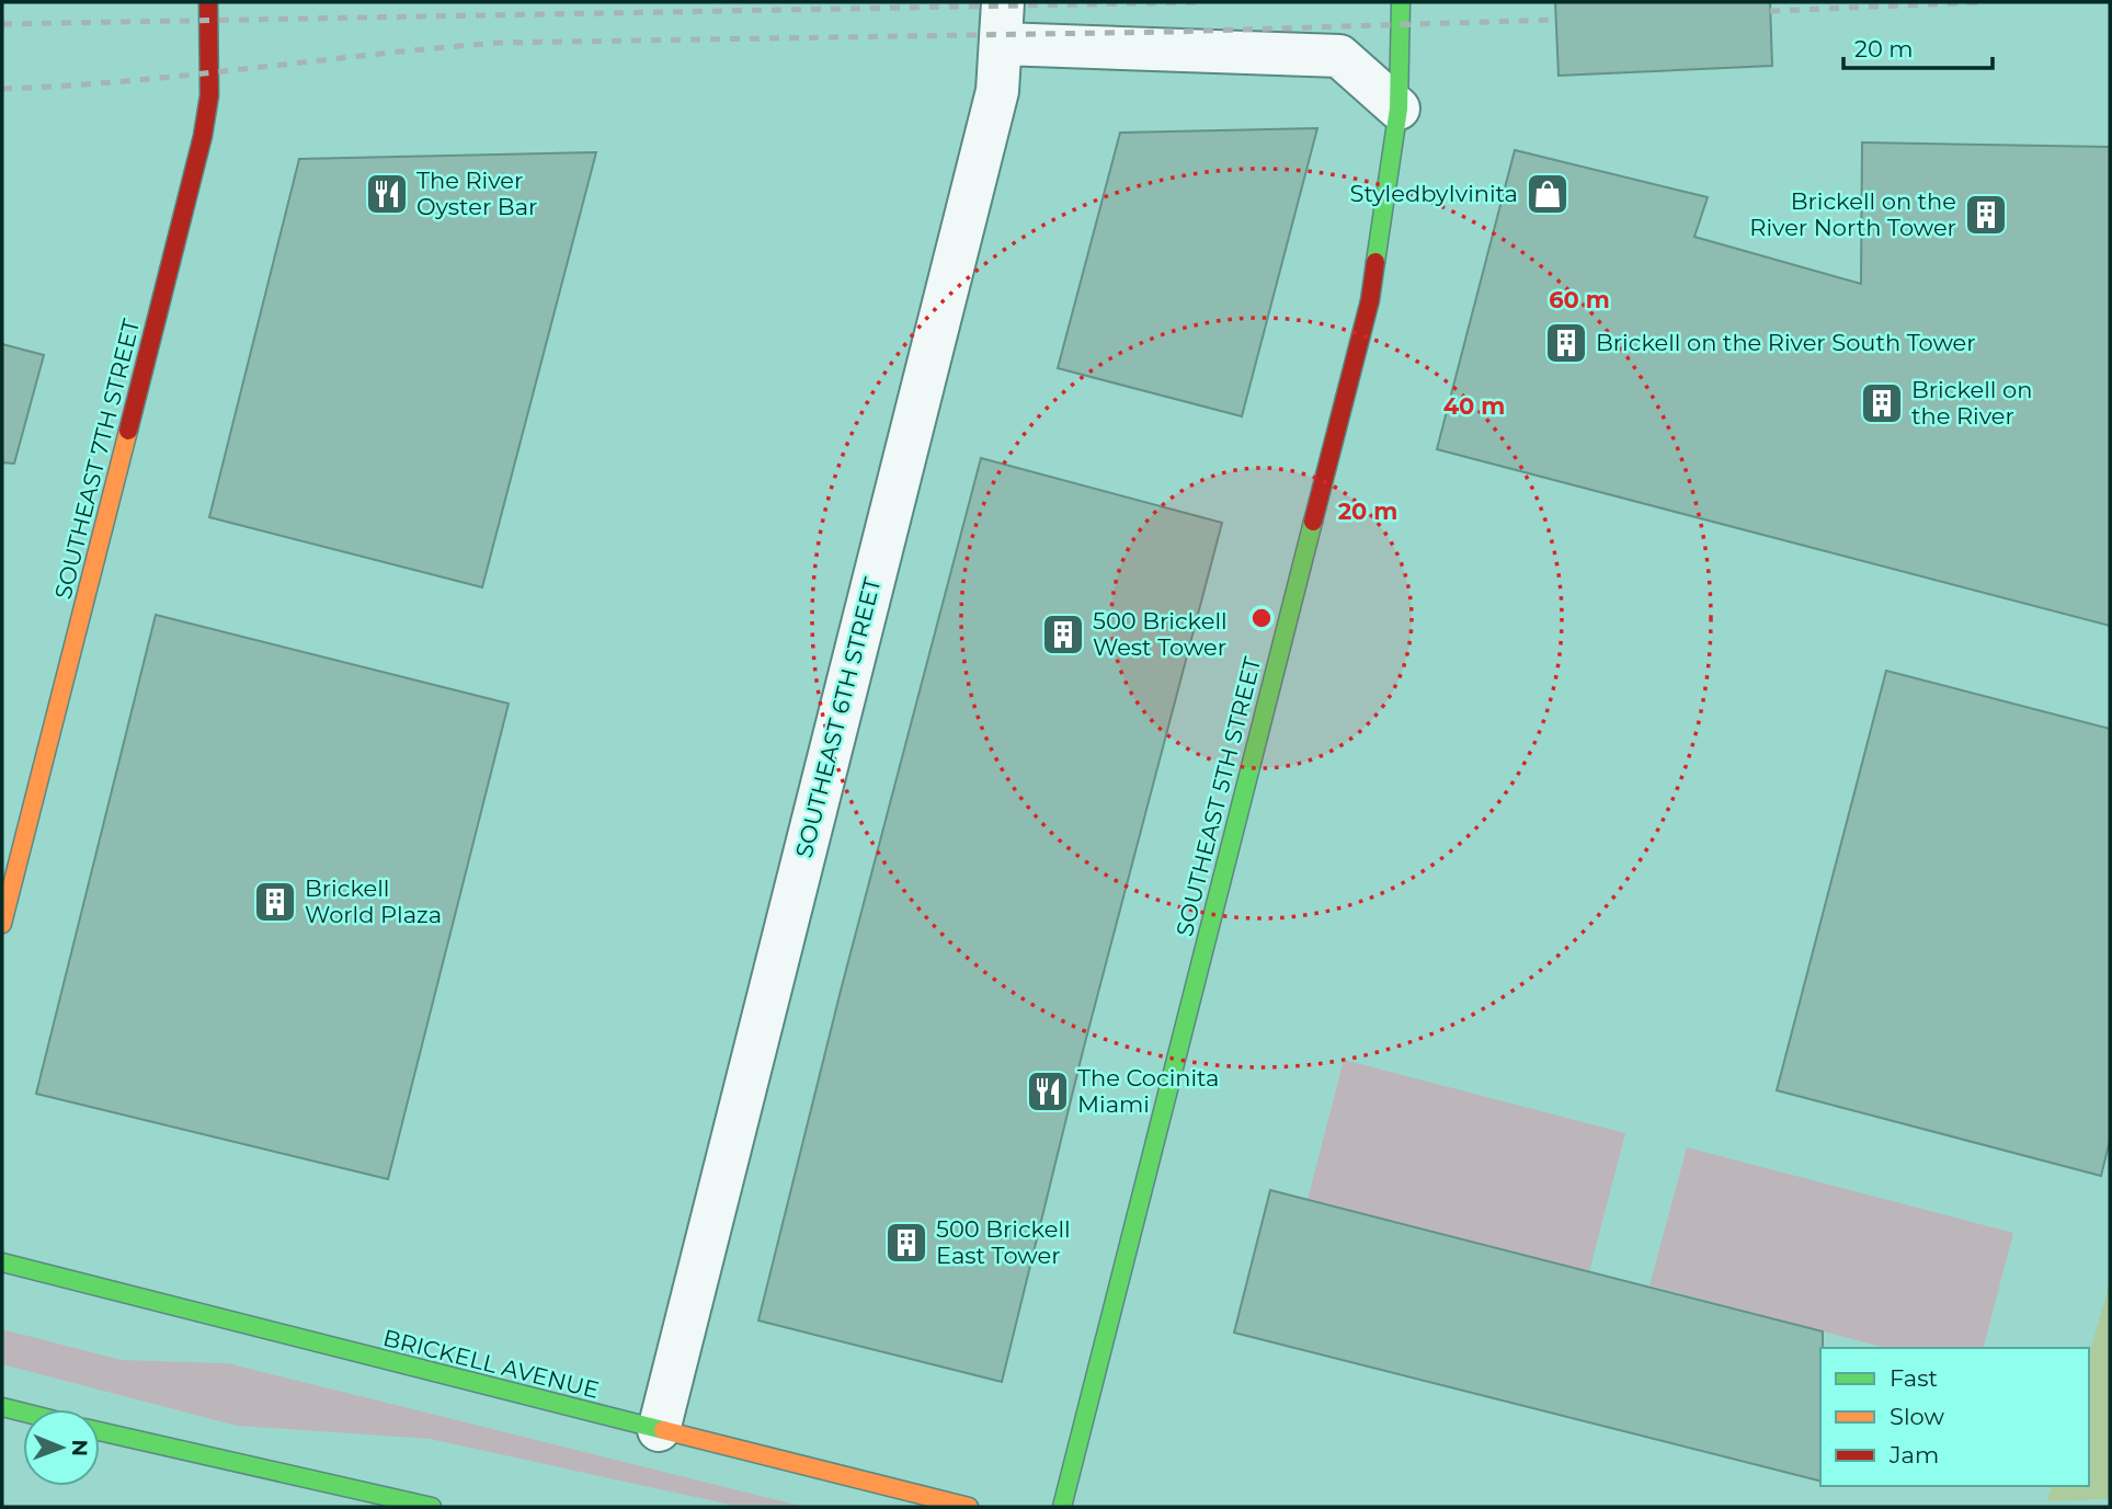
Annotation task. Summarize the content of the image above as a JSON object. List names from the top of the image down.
{
  "streets": {
    "main road": ["SOUTHEAST 7TH STREET", "SOUTHEAST 5TH STREET", "BRICKELL AVENUE"],
    "street": ["SOUTHEAST 6TH STREET"]
  },
  "crossings": [
    ["SOUTHEAST 6TH STREET", "BRICKELL AVENUE"]
  ],
  "places": {
    "restaurant": ["The River Oyster Bar", "The Cocinita Miami"],
    "shop": ["StyledbyIvinita"],
    "building": [
      "Brickell on the River North Tower",
      "Brickell on the River South Tower",
      "Brickell on the River",
      "500 Brickell West Tower",
      "Brickell World Plaza",
      "500 Brickell East Tower"
    ]
  },
  "legend": ["Fast", "Slow", "Jam"],
  "scale_bar": "20 m",
  "north": "right",
  "rings": ["60 m", "40 m", "20 m"]
}
